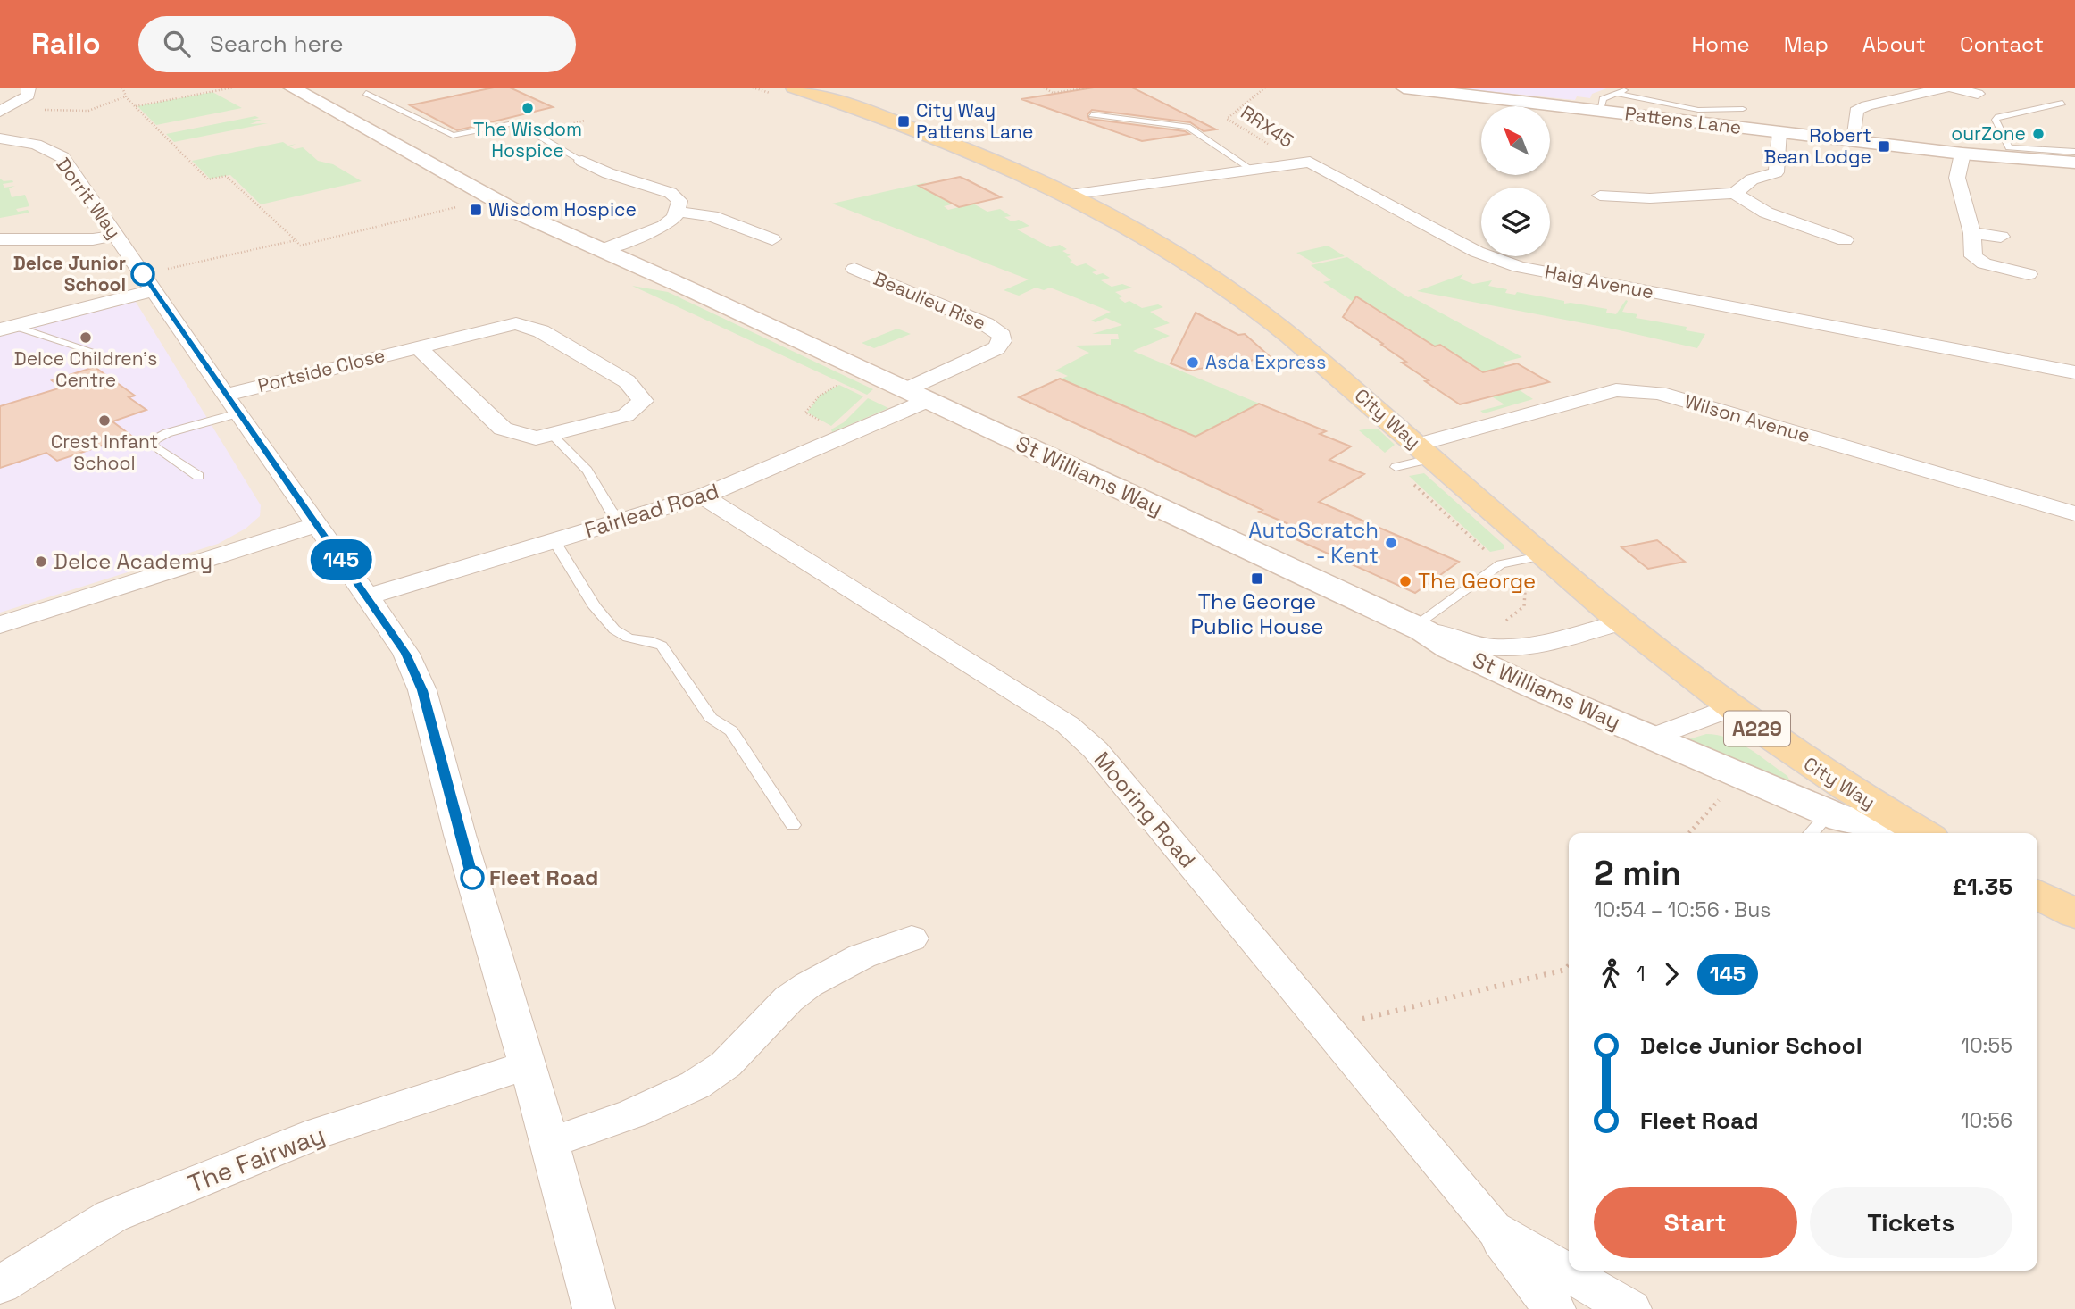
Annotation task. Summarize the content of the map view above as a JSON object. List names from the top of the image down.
{
  "streets": {
    "main road": ["City Way", "A229"],
    "street": [
      "Pattens Lane",
      "Dorrit Way",
      "Haig Avenue",
      "Beaulieu Rise",
      "Portside Close",
      "Wilson Avenue",
      "St Williams Way",
      "Fairlead Road",
      "Mooring Road",
      "The Fairway"
    ],
    "path": ["RRX45"]
  },
  "crossings": [
    ["RRX45", "Haig Avenue"],
    ["Haig Avenue", "City Way"],
    ["Beaulieu Rise", "St Williams Way"],
    ["Beaulieu Rise", "Fairlead Road"],
    ["City Way", "Wilson Avenue"],
    ["City Way", "St Williams Way"],
    ["St Williams Way", "Fairlead Road"],
    ["Fairlead Road", "Mooring Road"]
  ],
  "places": {
    "other": [
      "The Wisdom Hospice",
      "ourZone",
      "Delce Junior School",
      "Delce Children's Centre",
      "Asda Express",
      "Crest Infant School",
      "AutoScratch - Kent",
      "Delce Academy",
      "The George",
      "Fleet Road"
    ],
    "transit": [
      "City Way Pattens Lane",
      "Robert Bean Lodge",
      "Wisdom Hospice",
      "The George Public House"
    ]
  },
  "lines": ["bus line 145"],
  "north": "top left",
  "page": {
    "header": "Railo",
    "search": "Search here",
    "nav": [
      "Home",
      "Map",
      "About",
      "Contact"
    ],
    "on_map": "145",
    "heading": ["2 min", "10:54 – 10:56 · Bus", "£1.35"],
    "legs": ["1", "145"],
    "list": [
      {
        "name": "Delce Junior School",
        "value": "10:55"
      },
      {
        "name": "Fleet Road",
        "value": "10:56"
      }
    ],
    "buttons": ["Start", "Tickets"]
  }
}
